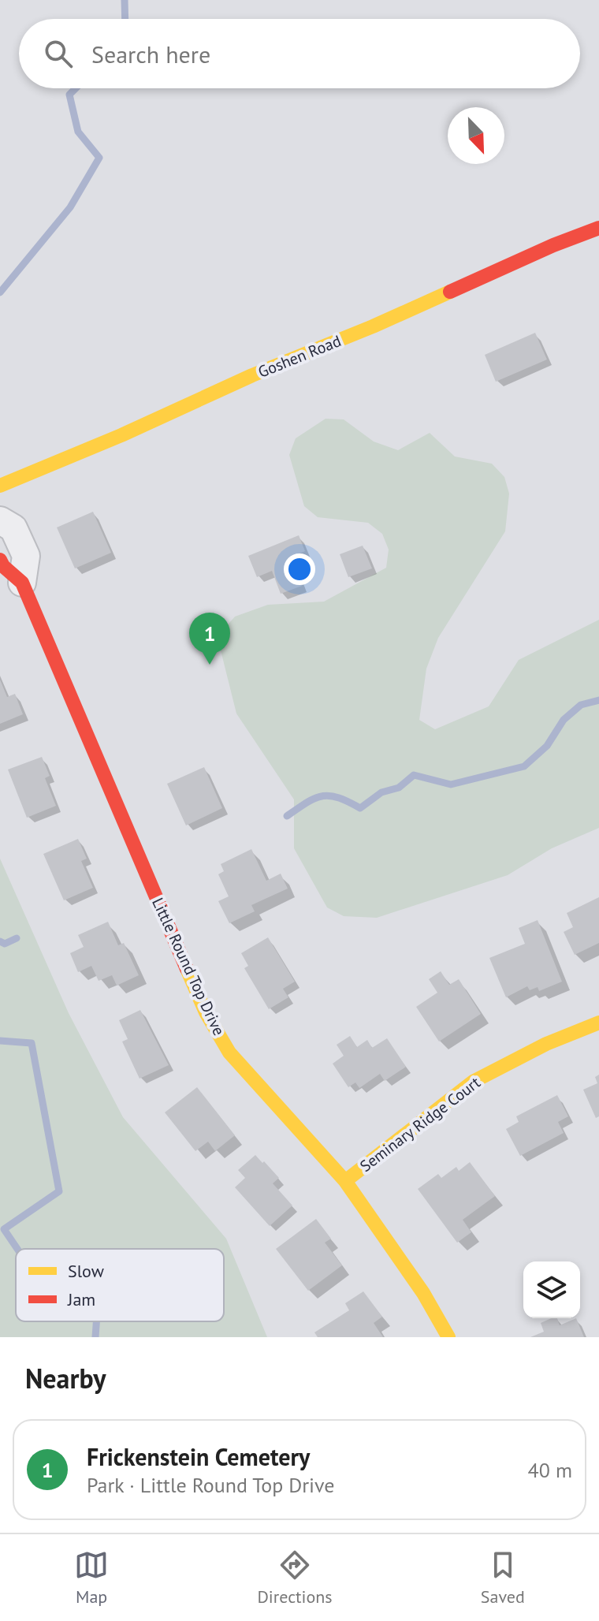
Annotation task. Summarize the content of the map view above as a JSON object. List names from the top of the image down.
{
  "streets": {
    "street": ["Goshen Road", "Little Round Top Drive", "Seminary Ridge Court"]
  },
  "crossings": [
    ["Little Round Top Drive", "Seminary Ridge Court"]
  ],
  "legend": ["Slow", "Jam"],
  "north": "bottom right",
  "page": {
    "search": "Search here",
    "pins": "1",
    "heading": "Nearby",
    "list": [
      {
        "mark": "1",
        "name": "Frickenstein Cemetery",
        "note": "Park · Little Round Top Drive",
        "value": "40 m"
      }
    ],
    "nav": ["Map", "Directions", "Saved"]
  }
}
